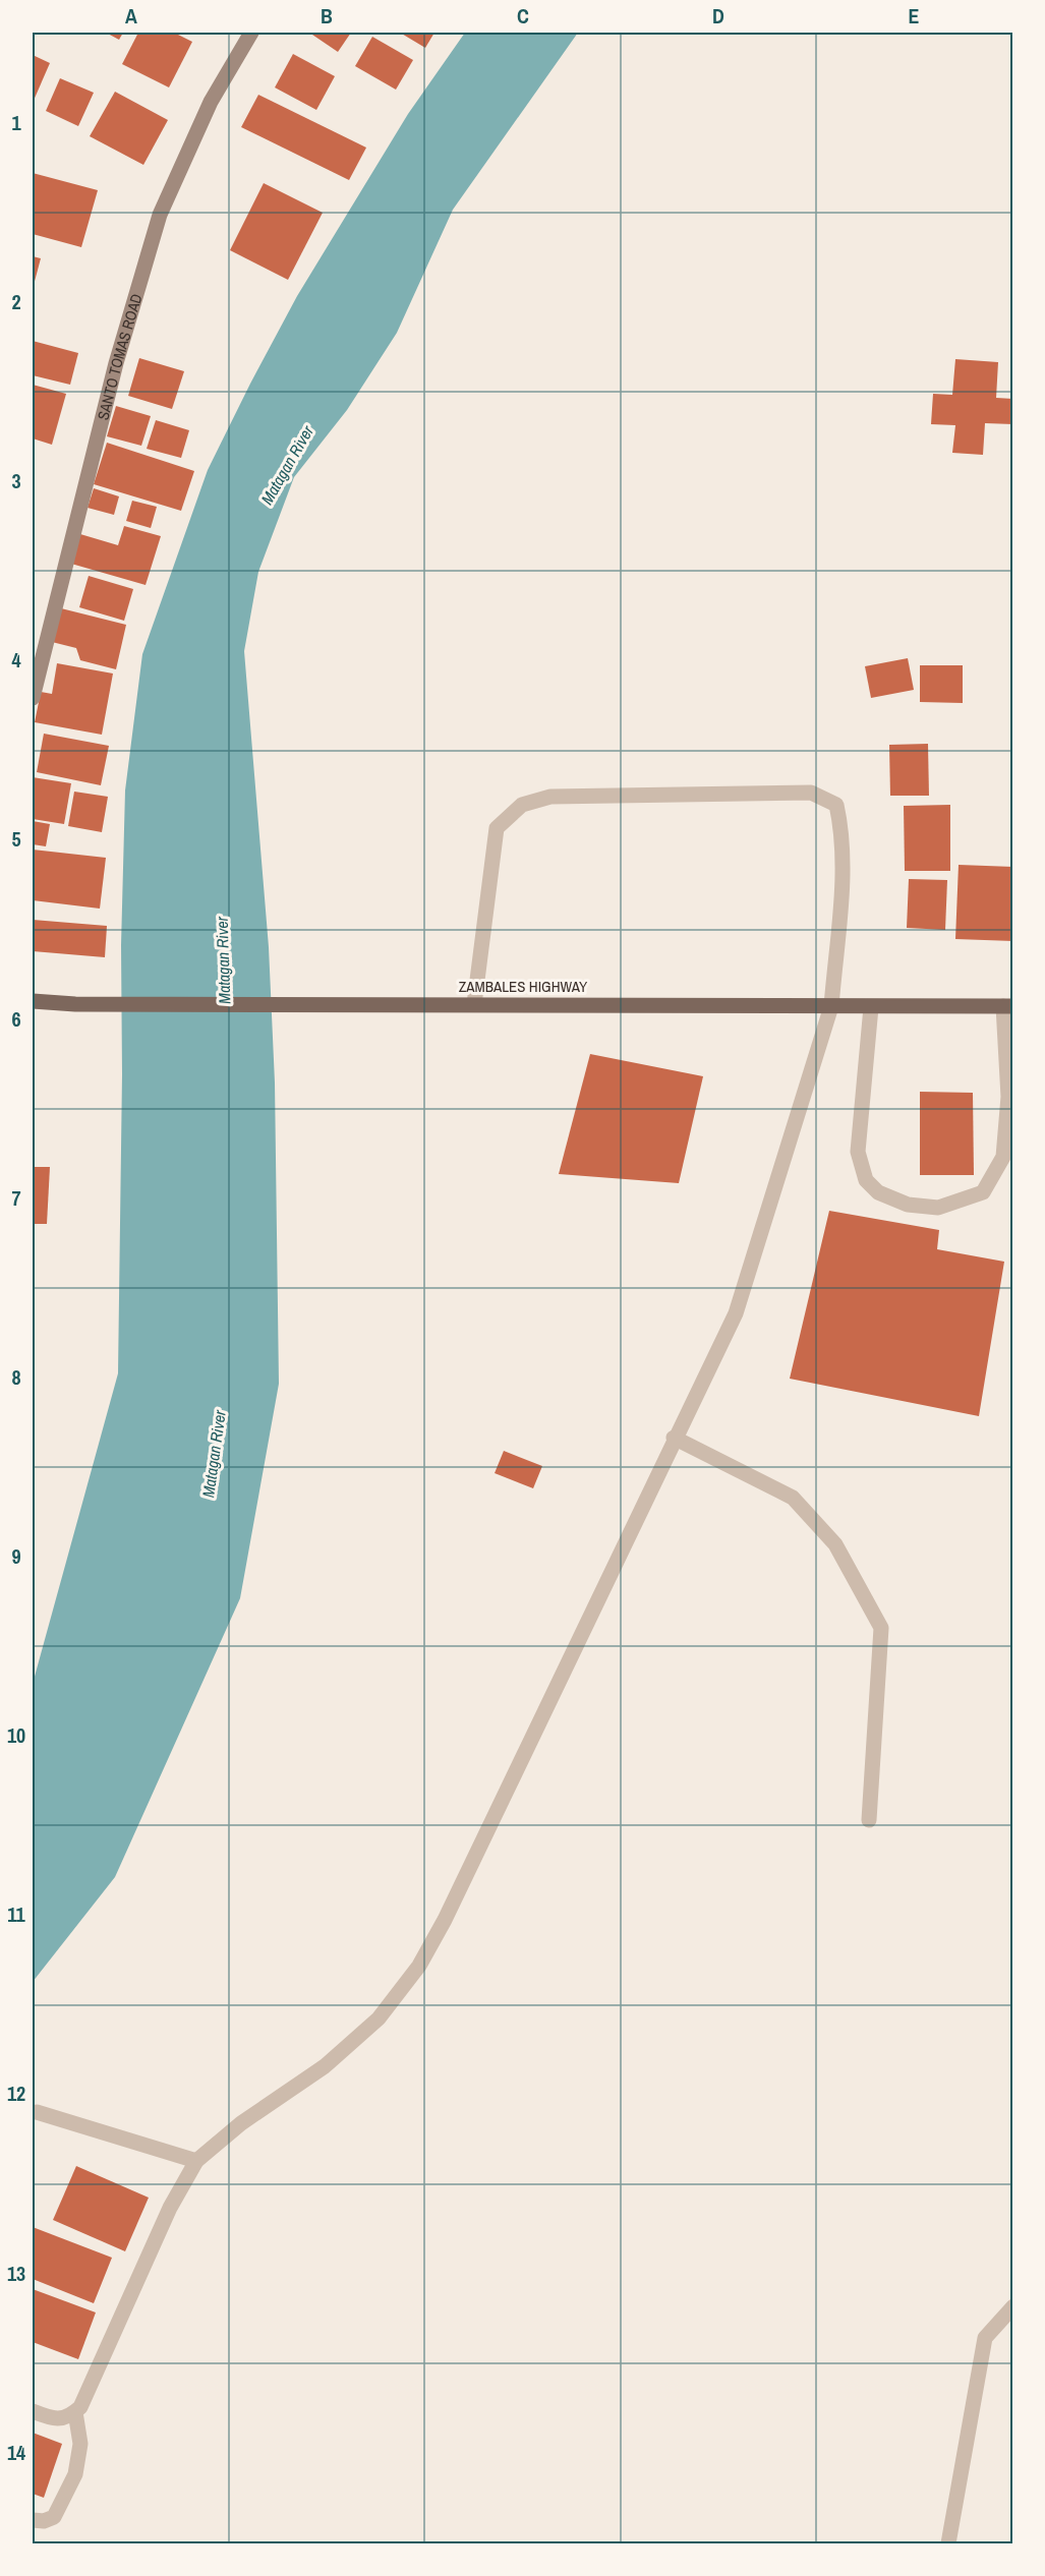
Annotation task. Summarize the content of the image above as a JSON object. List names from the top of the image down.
{
  "streets": {
    "main road": ["ZAMBALES HIGHWAY"],
    "street": ["SANTO TOMAS ROAD"]
  },
  "water": ["Matagan River"],
  "grid": {
    "columns": [
      "A",
      "B",
      "C",
      "D",
      "E"
    ],
    "rows": [
      "1",
      "2",
      "3",
      "4",
      "5",
      "6",
      "7",
      "8",
      "9",
      "10",
      "11",
      "12",
      "13",
      "14"
    ]
  }
}
